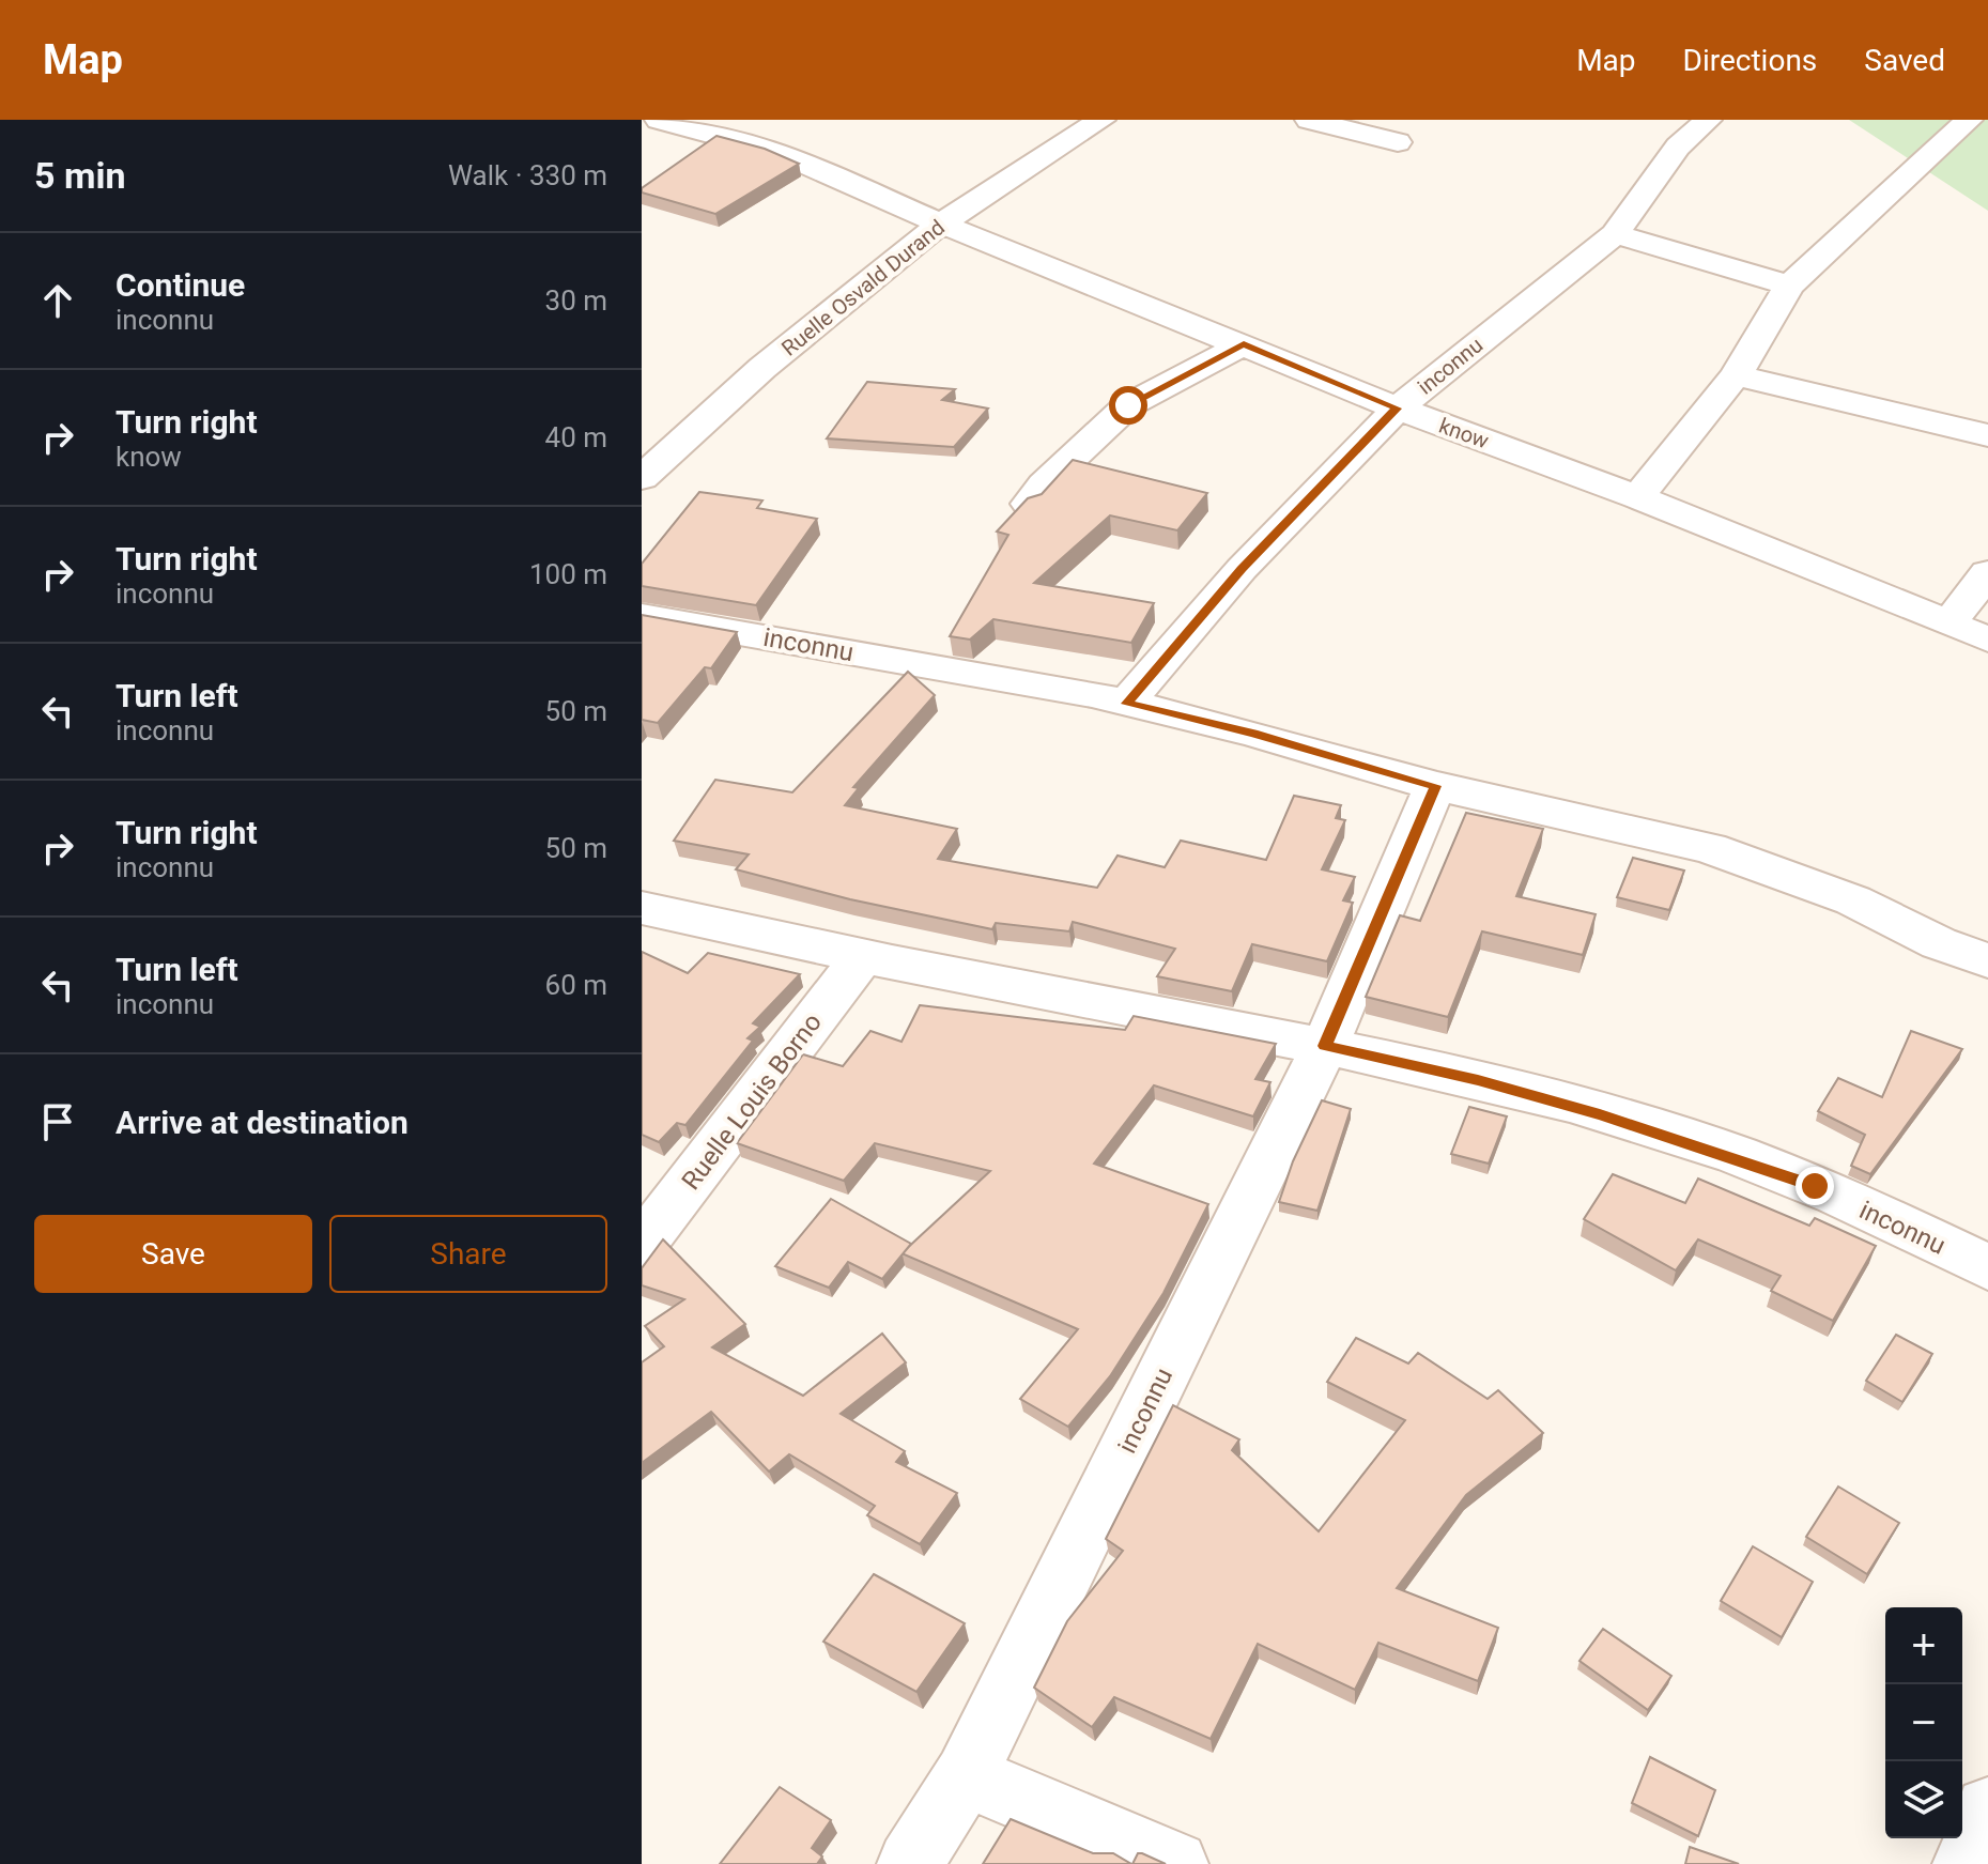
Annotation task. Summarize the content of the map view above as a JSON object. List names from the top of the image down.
{
  "streets": {
    "street": [
      "Ruelle Osvald Durand",
      "inconnu",
      "know",
      "Ruelle Louis Borno"
    ]
  },
  "crossings": [
    ["Ruelle Osvald Durand", "know"],
    ["inconnu", "know"],
    ["inconnu", "Ruelle Louis Borno"]
  ],
  "page": {
    "header": "Map",
    "nav": ["Map", "Directions", "Saved"],
    "heading": ["5 min", "Walk · 330 m"],
    "list": [
      ["Continue", "inconnu", "30 m"],
      ["Turn right", "know", "40 m"],
      ["Turn right", "inconnu", "100 m"],
      ["Turn left", "inconnu", "50 m"],
      ["Turn right", "inconnu", "50 m"],
      ["Turn left", "inconnu", "60 m"],
      "Arrive at destination"
    ],
    "buttons": ["Save", "Share"],
    "map_buttons": ["+", "−"]
  }
}
